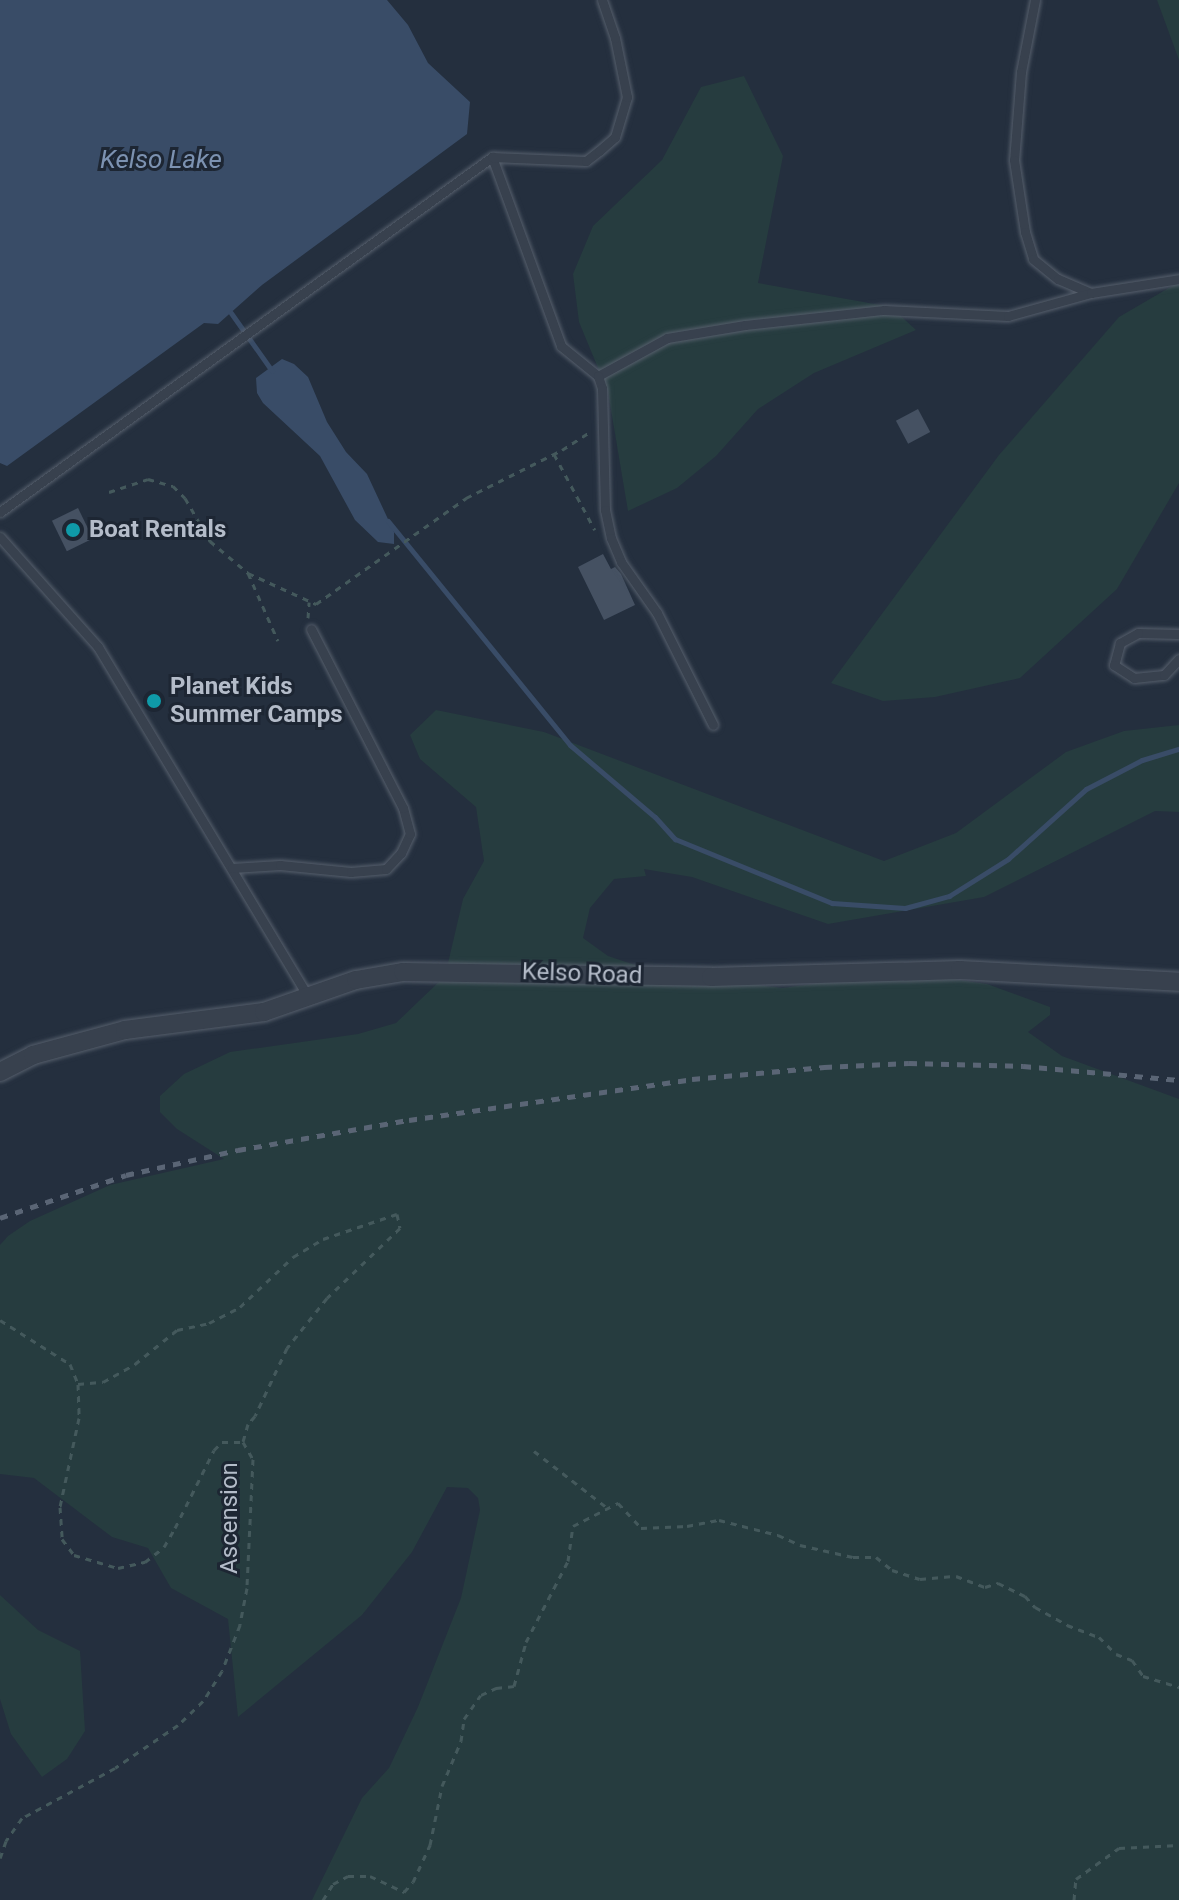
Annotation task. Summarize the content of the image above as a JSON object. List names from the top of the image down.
{
  "streets": {
    "street": ["Kelso Road"],
    "path": ["Ascension"]
  },
  "water": ["Kelso Lake"],
  "places": ["Boat Rentals", "Planet Kids Summer Camps"]
}
